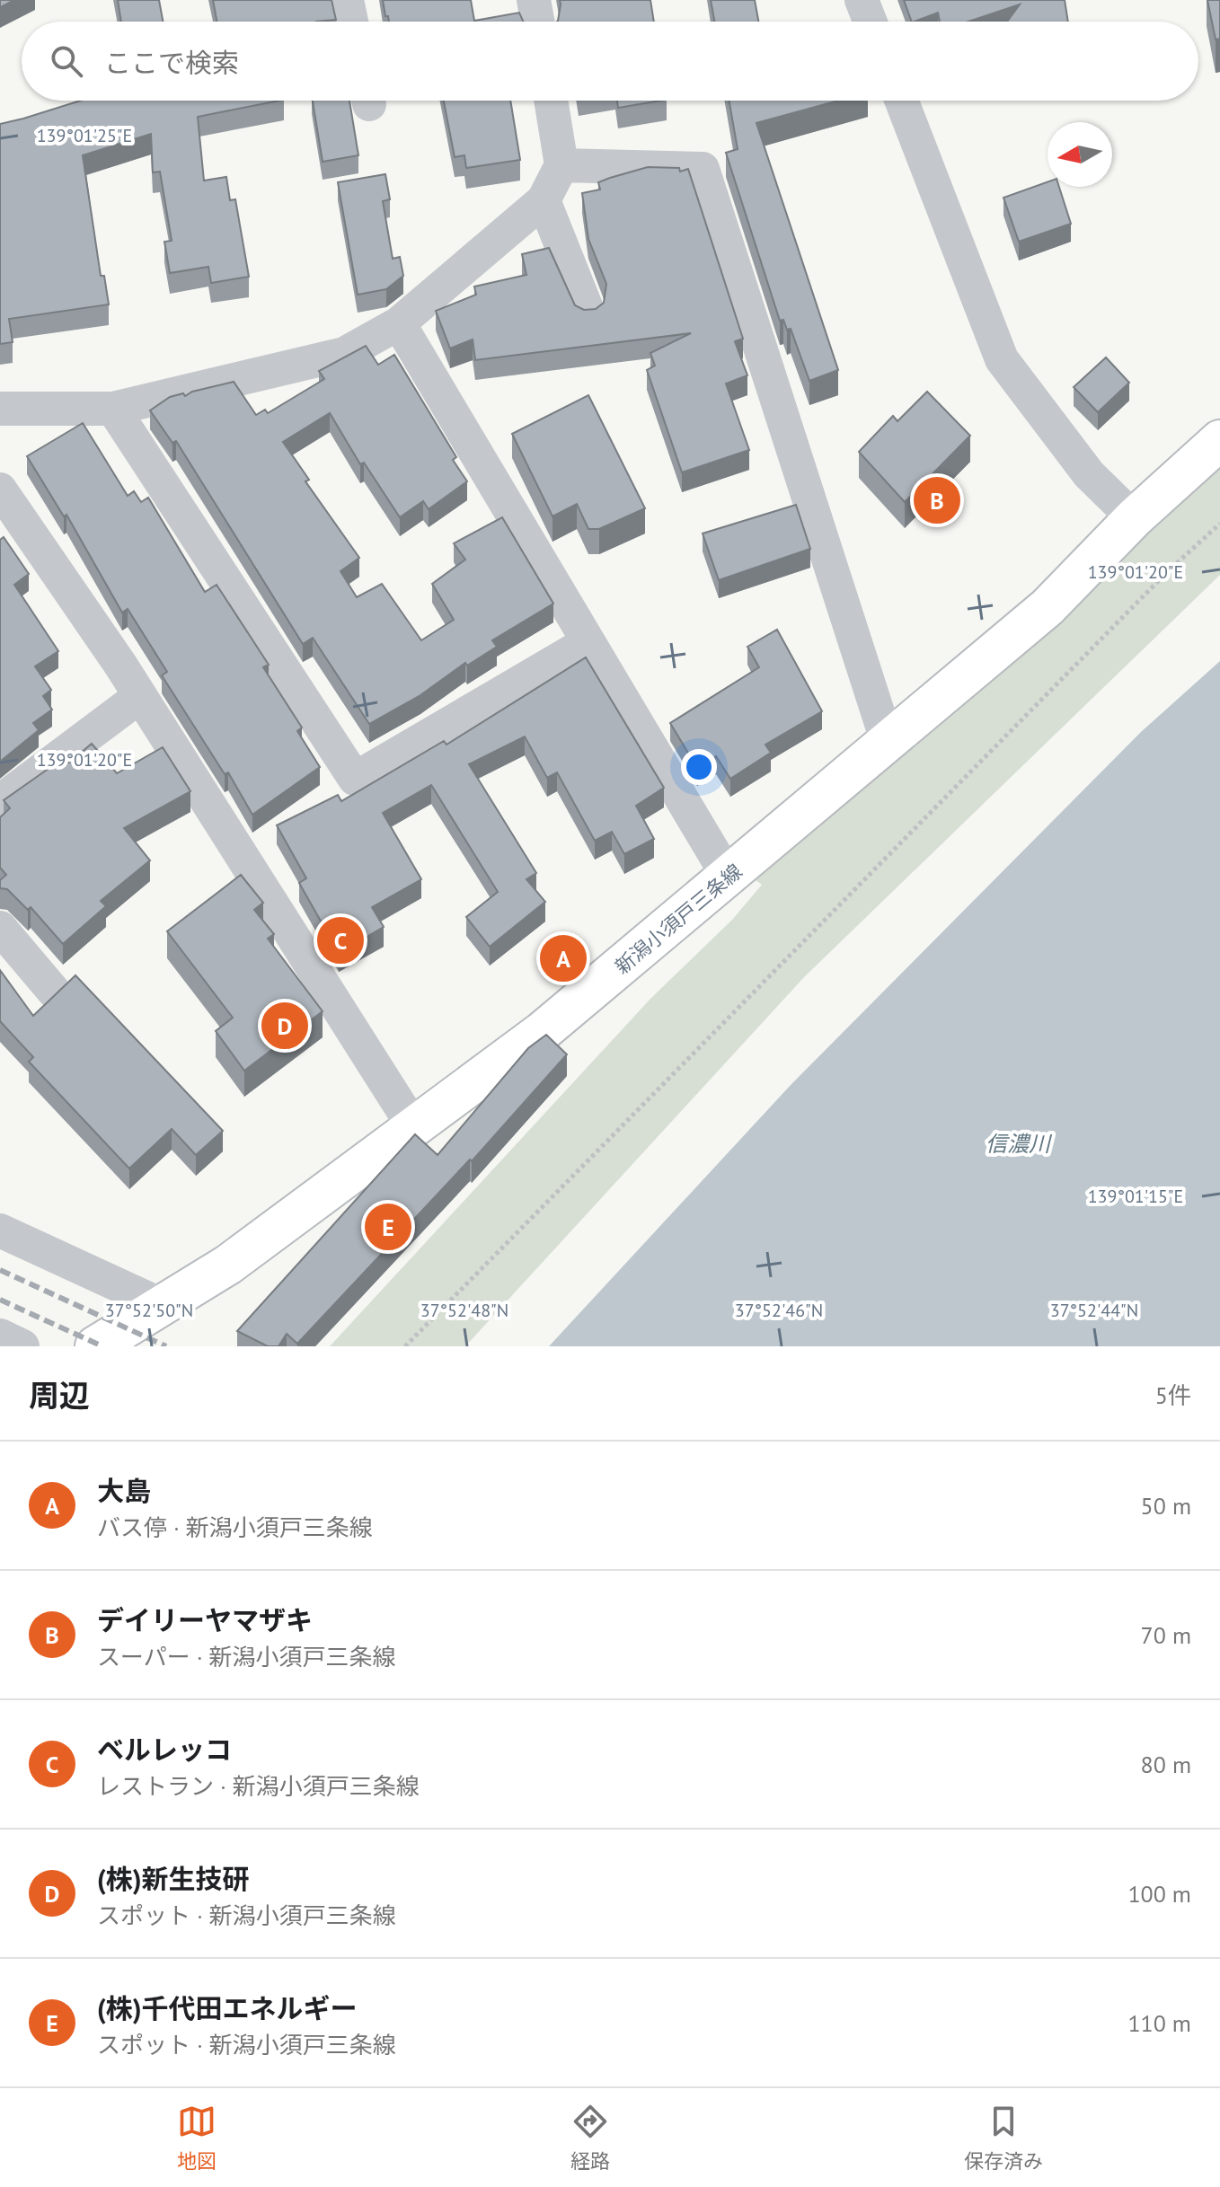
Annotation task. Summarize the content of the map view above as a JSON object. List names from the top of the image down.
{
  "streets": {
    "main road": ["新潟小須戸三条線"]
  },
  "water": ["信濃川"],
  "north": "left",
  "page": {
    "search": "ここで検索",
    "pins": [
      "B",
      "C",
      "A",
      "D",
      "E"
    ],
    "heading": ["周辺", "5件"],
    "list": [
      {
        "mark": "A",
        "name": "大島",
        "note": "バス停 · 新潟小須戸三条線",
        "value": "50 m"
      },
      {
        "mark": "B",
        "name": "デイリーヤマザキ",
        "note": "スーパー · 新潟小須戸三条線",
        "value": "70 m"
      },
      {
        "mark": "C",
        "name": "ベルレッコ",
        "note": "レストラン · 新潟小須戸三条線",
        "value": "80 m"
      },
      {
        "mark": "D",
        "name": "(株)新生技研",
        "note": "スポット · 新潟小須戸三条線",
        "value": "100 m"
      },
      {
        "mark": "E",
        "name": "(株)千代田エネルギー",
        "note": "スポット · 新潟小須戸三条線",
        "value": "110 m"
      }
    ],
    "nav": ["地図", "経路", "保存済み"]
  },
  "coordinates": [
    "139°01'25\"E",
    "139°01'20\"E",
    "139°01'15\"E",
    "37°52'50\"N",
    "37°52'48\"N",
    "37°52'46\"N",
    "37°52'44\"N"
  ]
}
